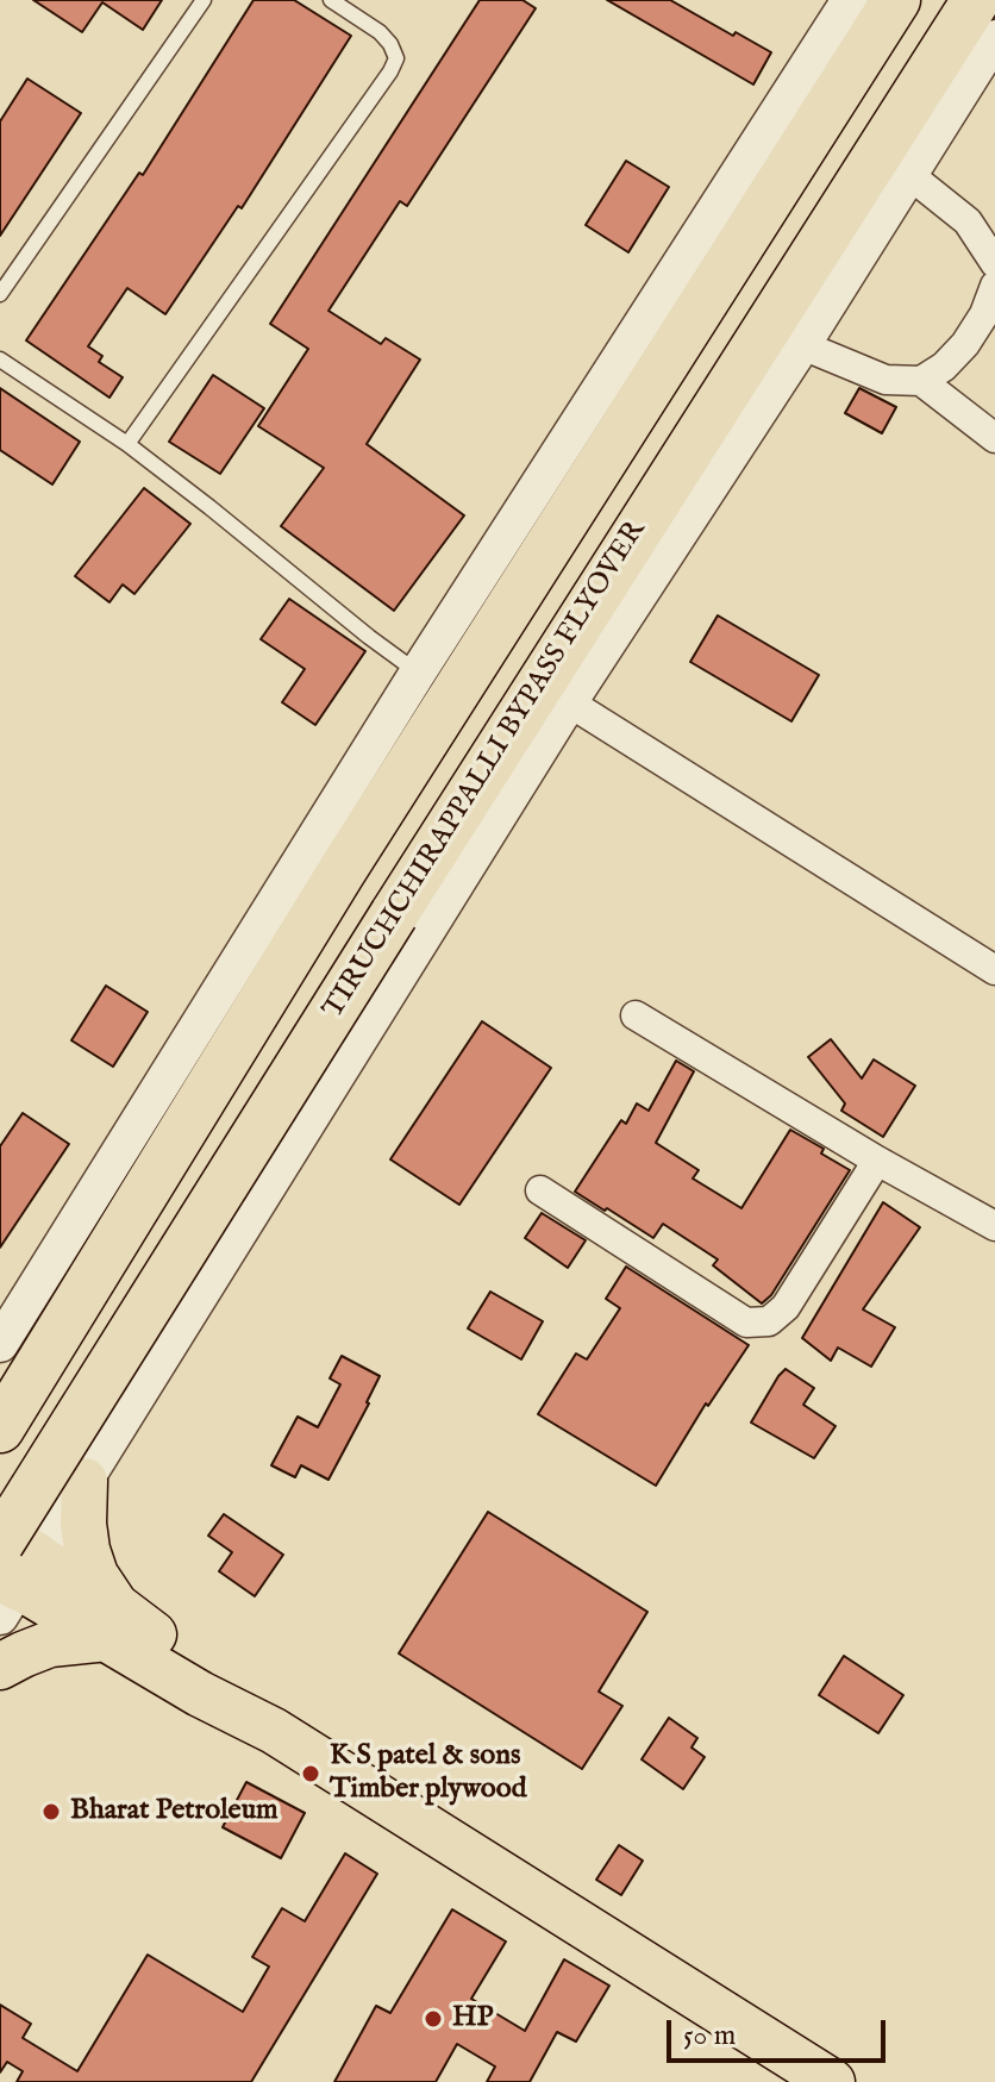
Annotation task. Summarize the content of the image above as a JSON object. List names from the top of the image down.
{
  "streets": {
    "highway": ["TIRUCHCHIRAPPALLI BYPASS FLYOVER"]
  },
  "places": ["K S patel & sons Timber plywood", "Bharat Petroleum", "HP"],
  "scale_bar": "50 m"
}
